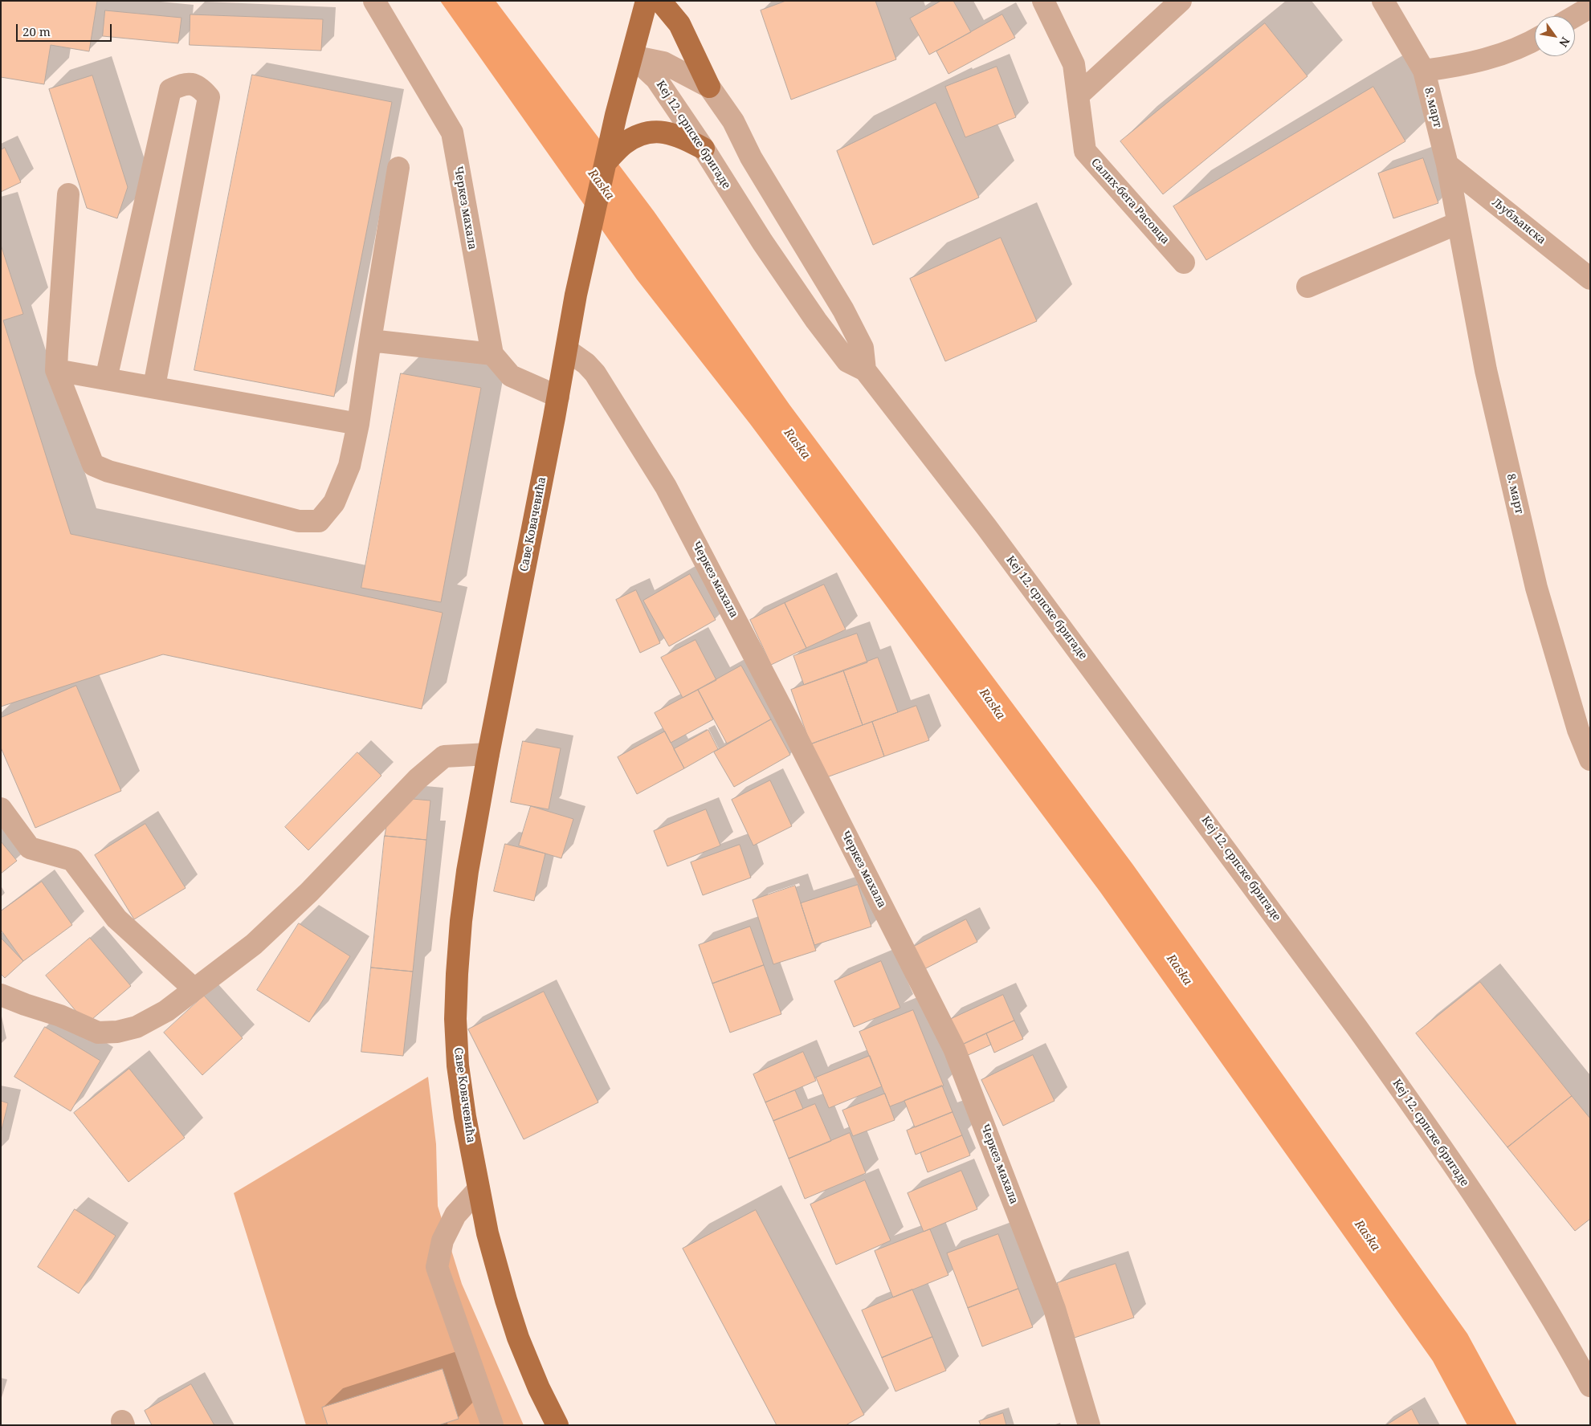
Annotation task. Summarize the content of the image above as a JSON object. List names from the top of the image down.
{
  "streets": {
    "main road": ["Саве Ковачевића"],
    "street": [
      "8. март",
      "Кеј 12. српске бригаде",
      "Салих-бега Расовца",
      "Черкез махала",
      "Љубљанска"
    ]
  },
  "crossings": [
    ["8. март", "Љубљанска"],
    ["Кеј 12. српске бригаде", "Саве Ковачевића"],
    ["Черкез махала", "Саве Ковачевића"]
  ],
  "water": ["Raska"],
  "scale_bar": "20 m",
  "north": "bottom right"
}
